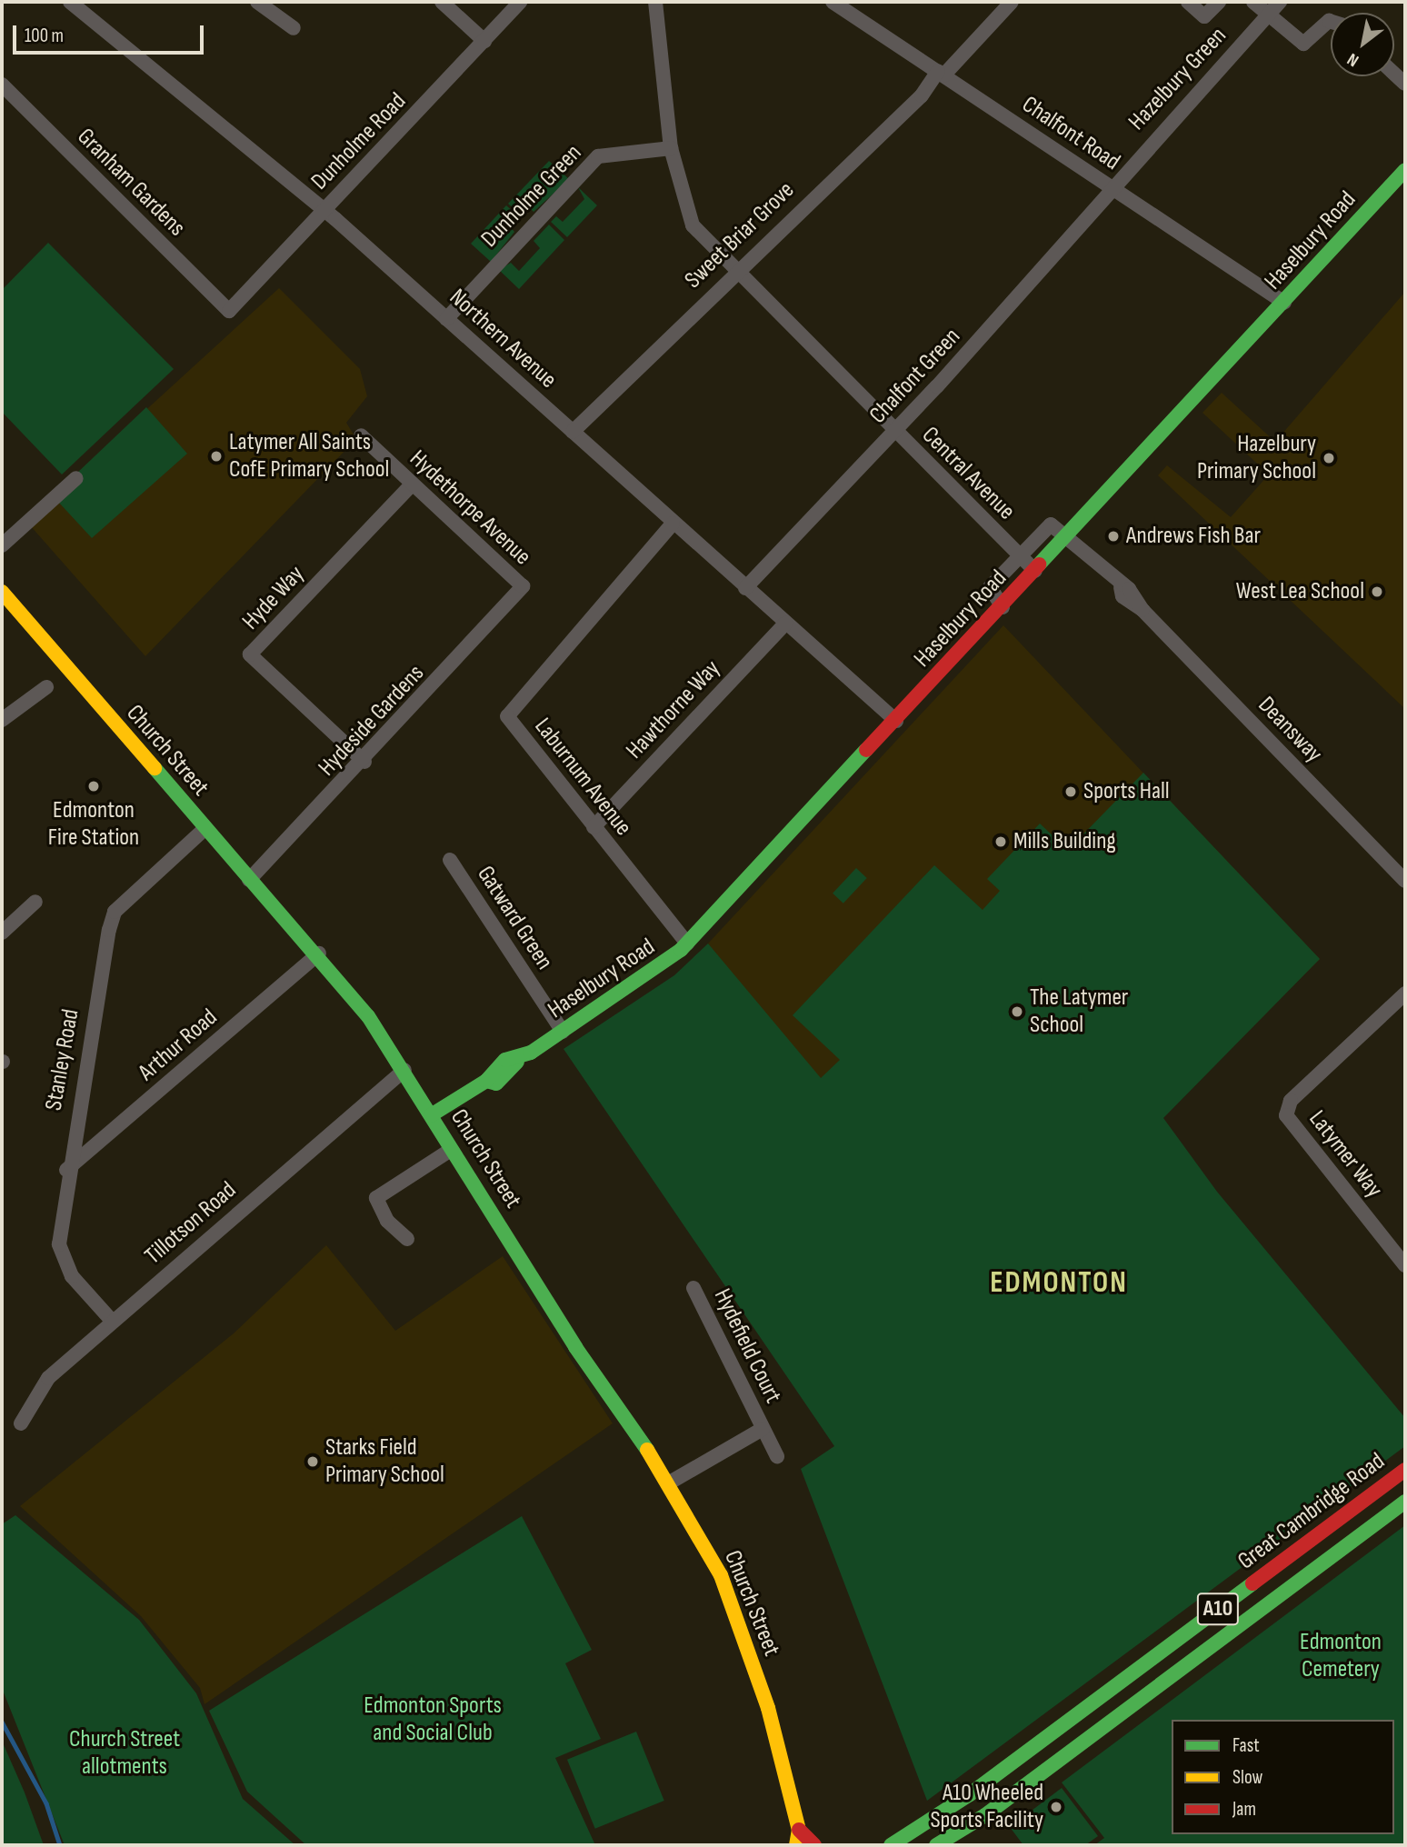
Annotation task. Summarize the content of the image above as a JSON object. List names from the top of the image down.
{
  "streets": {
    "main road": [
      "Haselbury Road",
      "Church Street",
      "Great Cambridge Road",
      "A10"
    ],
    "street": [
      "Hazelbury Green",
      "Chalfont Road",
      "Dunholme Road",
      "Granham Gardens",
      "Dunholme Green",
      "Sweet Briar Grove",
      "Northern Avenue",
      "Chalfont Green",
      "Central Avenue",
      "Hydethorpe Avenue",
      "Hyde Way",
      "Hawthorne Way",
      "Hydeside Gardens",
      "Deansway",
      "Laburnum Avenue",
      "Gatward Green",
      "Arthur Road",
      "Stanley Road",
      "Latymer Way",
      "Tillotson Road",
      "Hydefield Court"
    ]
  },
  "crossings": [
    ["Hazelbury Green", "Chalfont Road"],
    ["Hazelbury Green", "Chalfont Green"],
    ["Chalfont Road", "Sweet Briar Grove"],
    ["Chalfont Road", "Haselbury Road"],
    ["Chalfont Road", "Chalfont Green"],
    ["Dunholme Road", "Granham Gardens"],
    ["Dunholme Road", "Northern Avenue"],
    ["Dunholme Green", "Northern Avenue"],
    ["Dunholme Green", "Central Avenue"],
    ["Sweet Briar Grove", "Northern Avenue"],
    ["Sweet Briar Grove", "Central Avenue"],
    ["Haselbury Road", "Northern Avenue"],
    ["Haselbury Road", "Central Avenue"],
    ["Haselbury Road", "Deansway"],
    ["Haselbury Road", "Church Street"],
    ["Haselbury Road", "Laburnum Avenue"],
    ["Haselbury Road", "Gatward Green"],
    ["Northern Avenue", "Chalfont Green"],
    ["Northern Avenue", "Hawthorne Way"],
    ["Northern Avenue", "Laburnum Avenue"],
    ["Chalfont Green", "Central Avenue"],
    ["Hydethorpe Avenue", "Hyde Way"],
    ["Hydethorpe Avenue", "Hydeside Gardens"],
    ["Hyde Way", "Hydeside Gardens"],
    ["Hawthorne Way", "Laburnum Avenue"],
    ["Hydeside Gardens", "Church Street"],
    ["Church Street", "Arthur Road"],
    ["Church Street", "Stanley Road"],
    ["Church Street", "Tillotson Road"],
    ["Church Street", "Hydefield Court"],
    ["Arthur Road", "Stanley Road"],
    ["Stanley Road", "Tillotson Road"]
  ],
  "districts": ["EDMONTON"],
  "parks": ["Edmonton Cemetery", "Edmonton Sports and Social Club", "Church Street allotments"],
  "places": [
    "Latymer All Saints CofE Primary School",
    "Hazelbury Primary School",
    "Andrews Fish Bar",
    "West Lea School",
    "Edmonton Fire Station",
    "Sports Hall",
    "Mills Building",
    "The Latymer School",
    "Starks Field Primary School",
    "A10 Wheeled Sports Facility"
  ],
  "legend": ["Fast", "Slow", "Jam"],
  "scale_bar": "100 m",
  "north": "bottom left"
}
